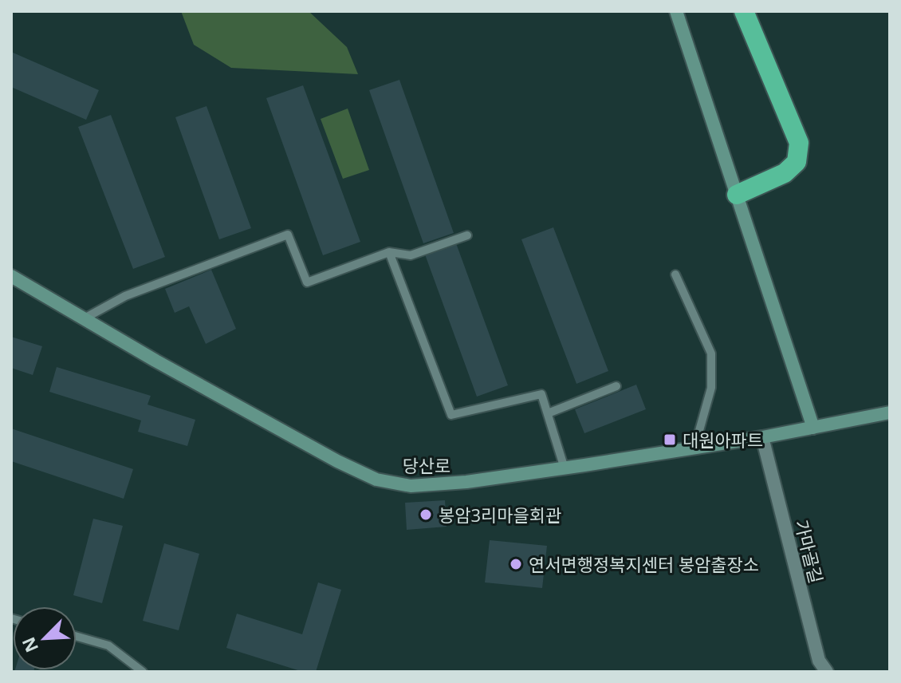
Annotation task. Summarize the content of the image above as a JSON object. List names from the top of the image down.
{
  "streets": {
    "main road": ["당산로"],
    "street": ["가마골길"]
  },
  "crossings": [
    ["당산로", "가마골길"]
  ],
  "places": {
    "transit": ["대원아파트"],
    "other": ["봉암3리마을회관", "연서면행정복지센터 봉암출장소"]
  },
  "north": "bottom left"
}
